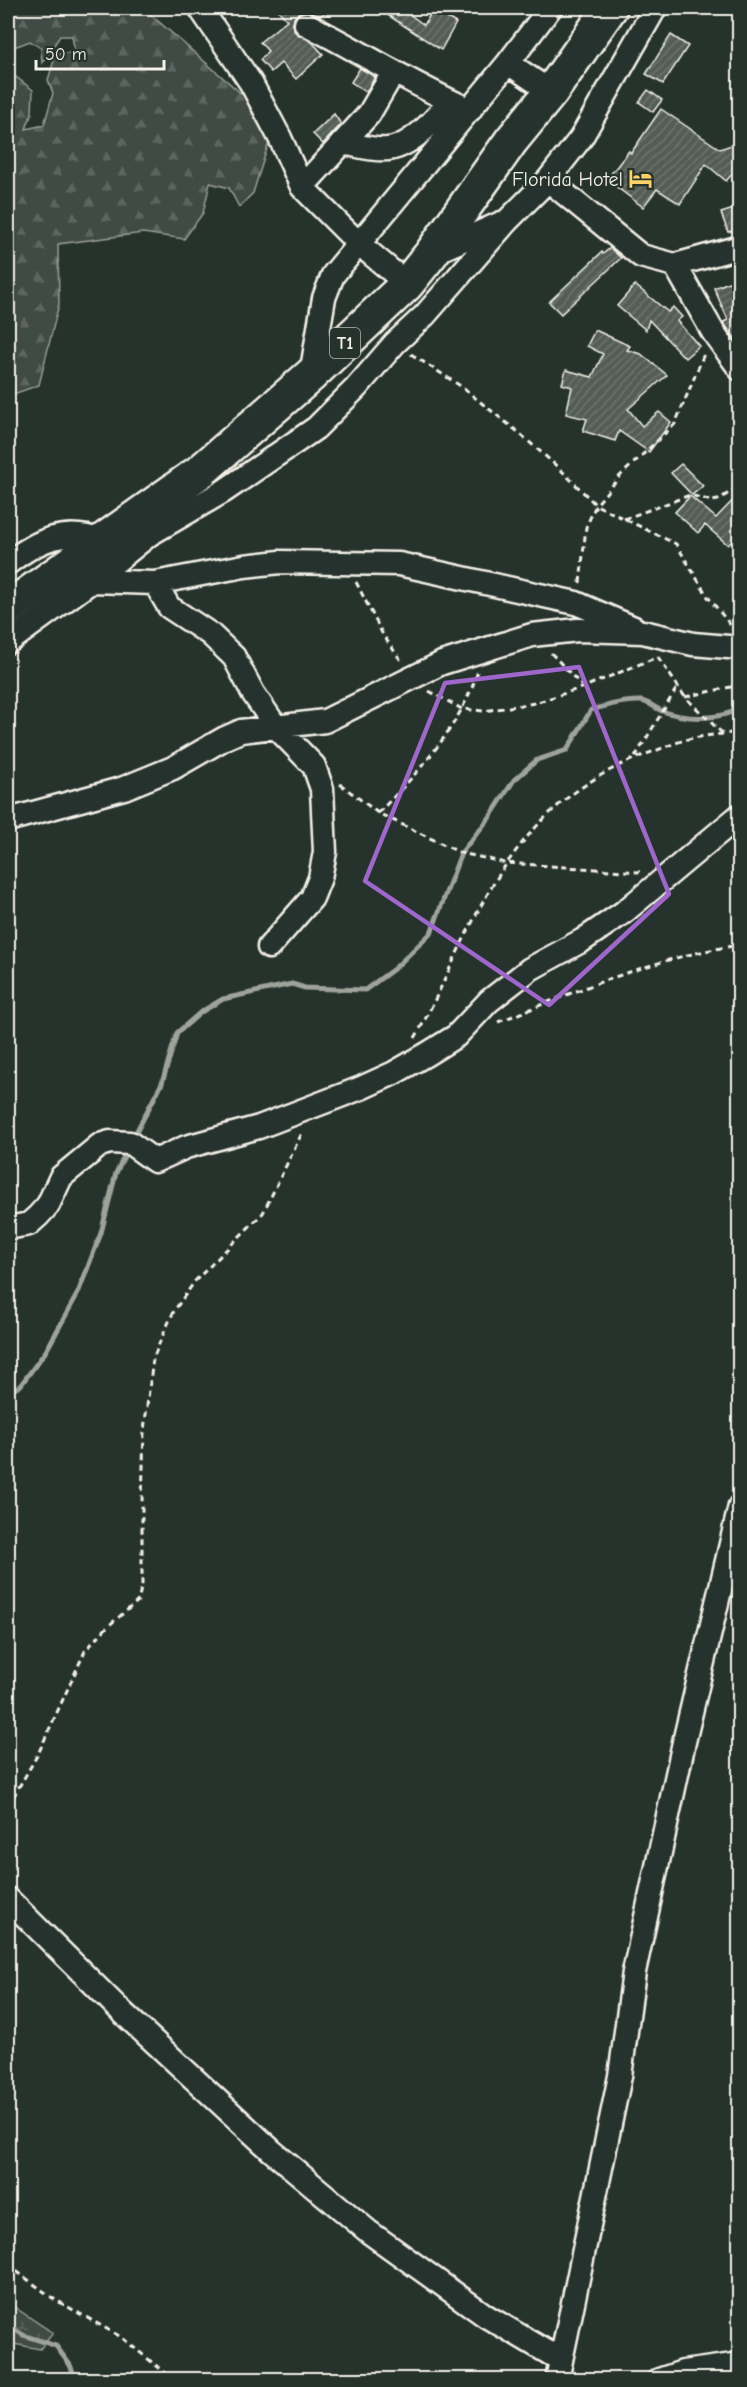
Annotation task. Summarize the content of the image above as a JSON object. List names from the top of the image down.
{
  "streets": {
    "highway": ["T1"]
  },
  "places": {
    "hotel": ["Florida Hotel"]
  },
  "scale_bar": "50 m"
}
